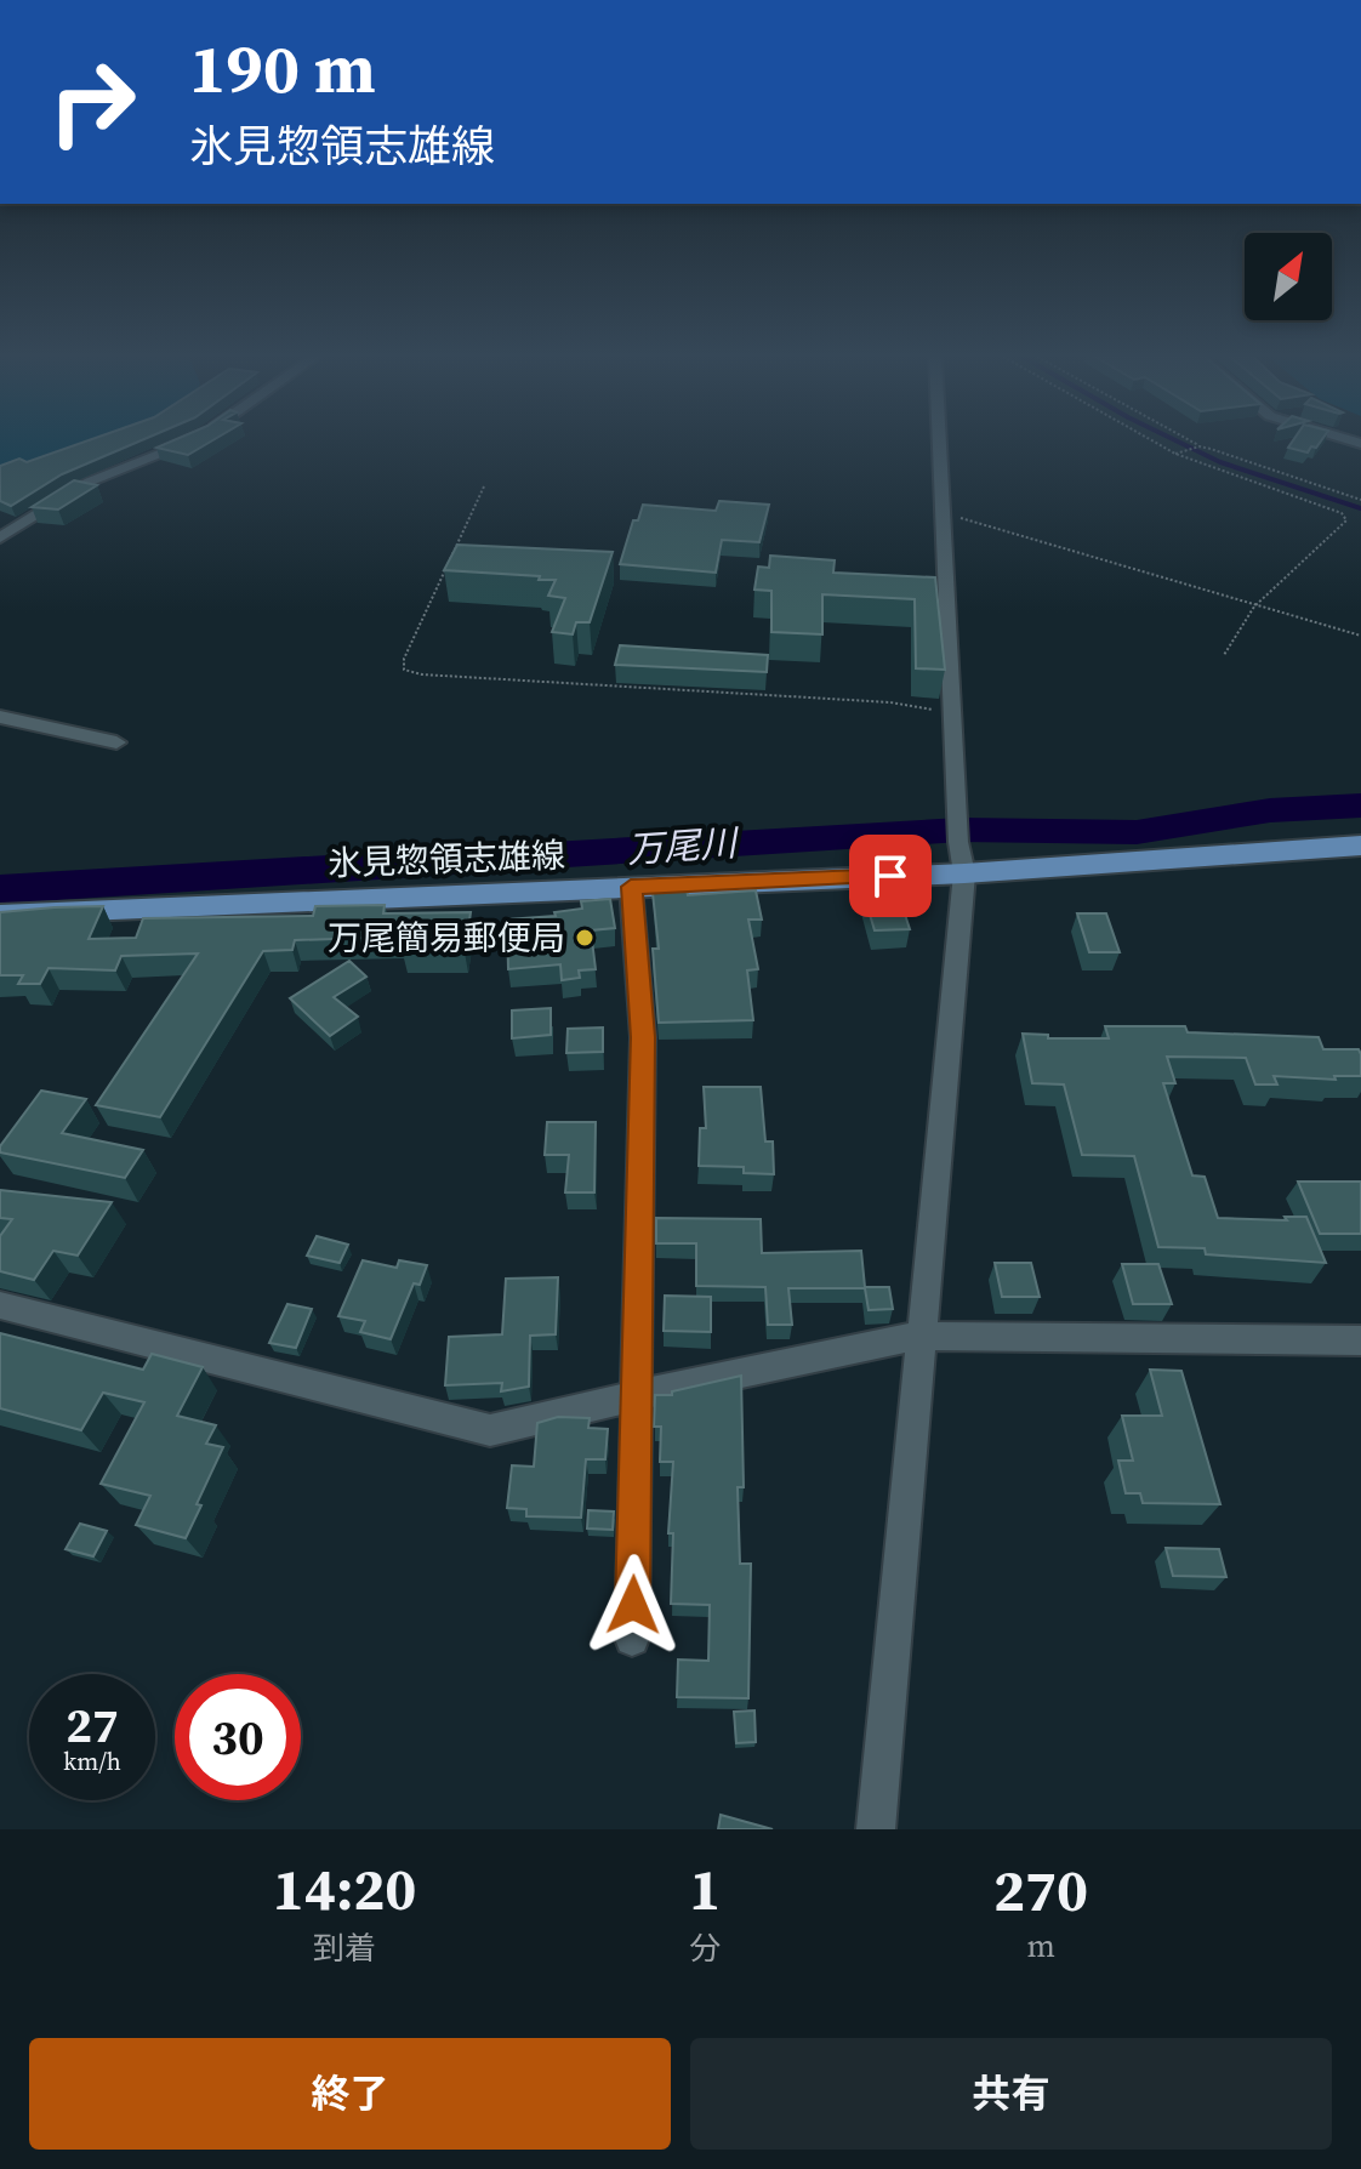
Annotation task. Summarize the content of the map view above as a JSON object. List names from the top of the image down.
{
  "streets": {
    "main road": ["氷見惣領志雄線"]
  },
  "water": ["万尾川"],
  "places": ["万尾簡易郵便局"],
  "north": "top right",
  "page": {
    "turn": ["190 m", "氷見惣領志雄線"],
    "speed": "27 km/h",
    "limit": "30",
    "eta": [
      "14:20",
      "到着",
      "1",
      "分",
      "270",
      "m"
    ],
    "buttons": ["終了", "共有"]
  }
}
